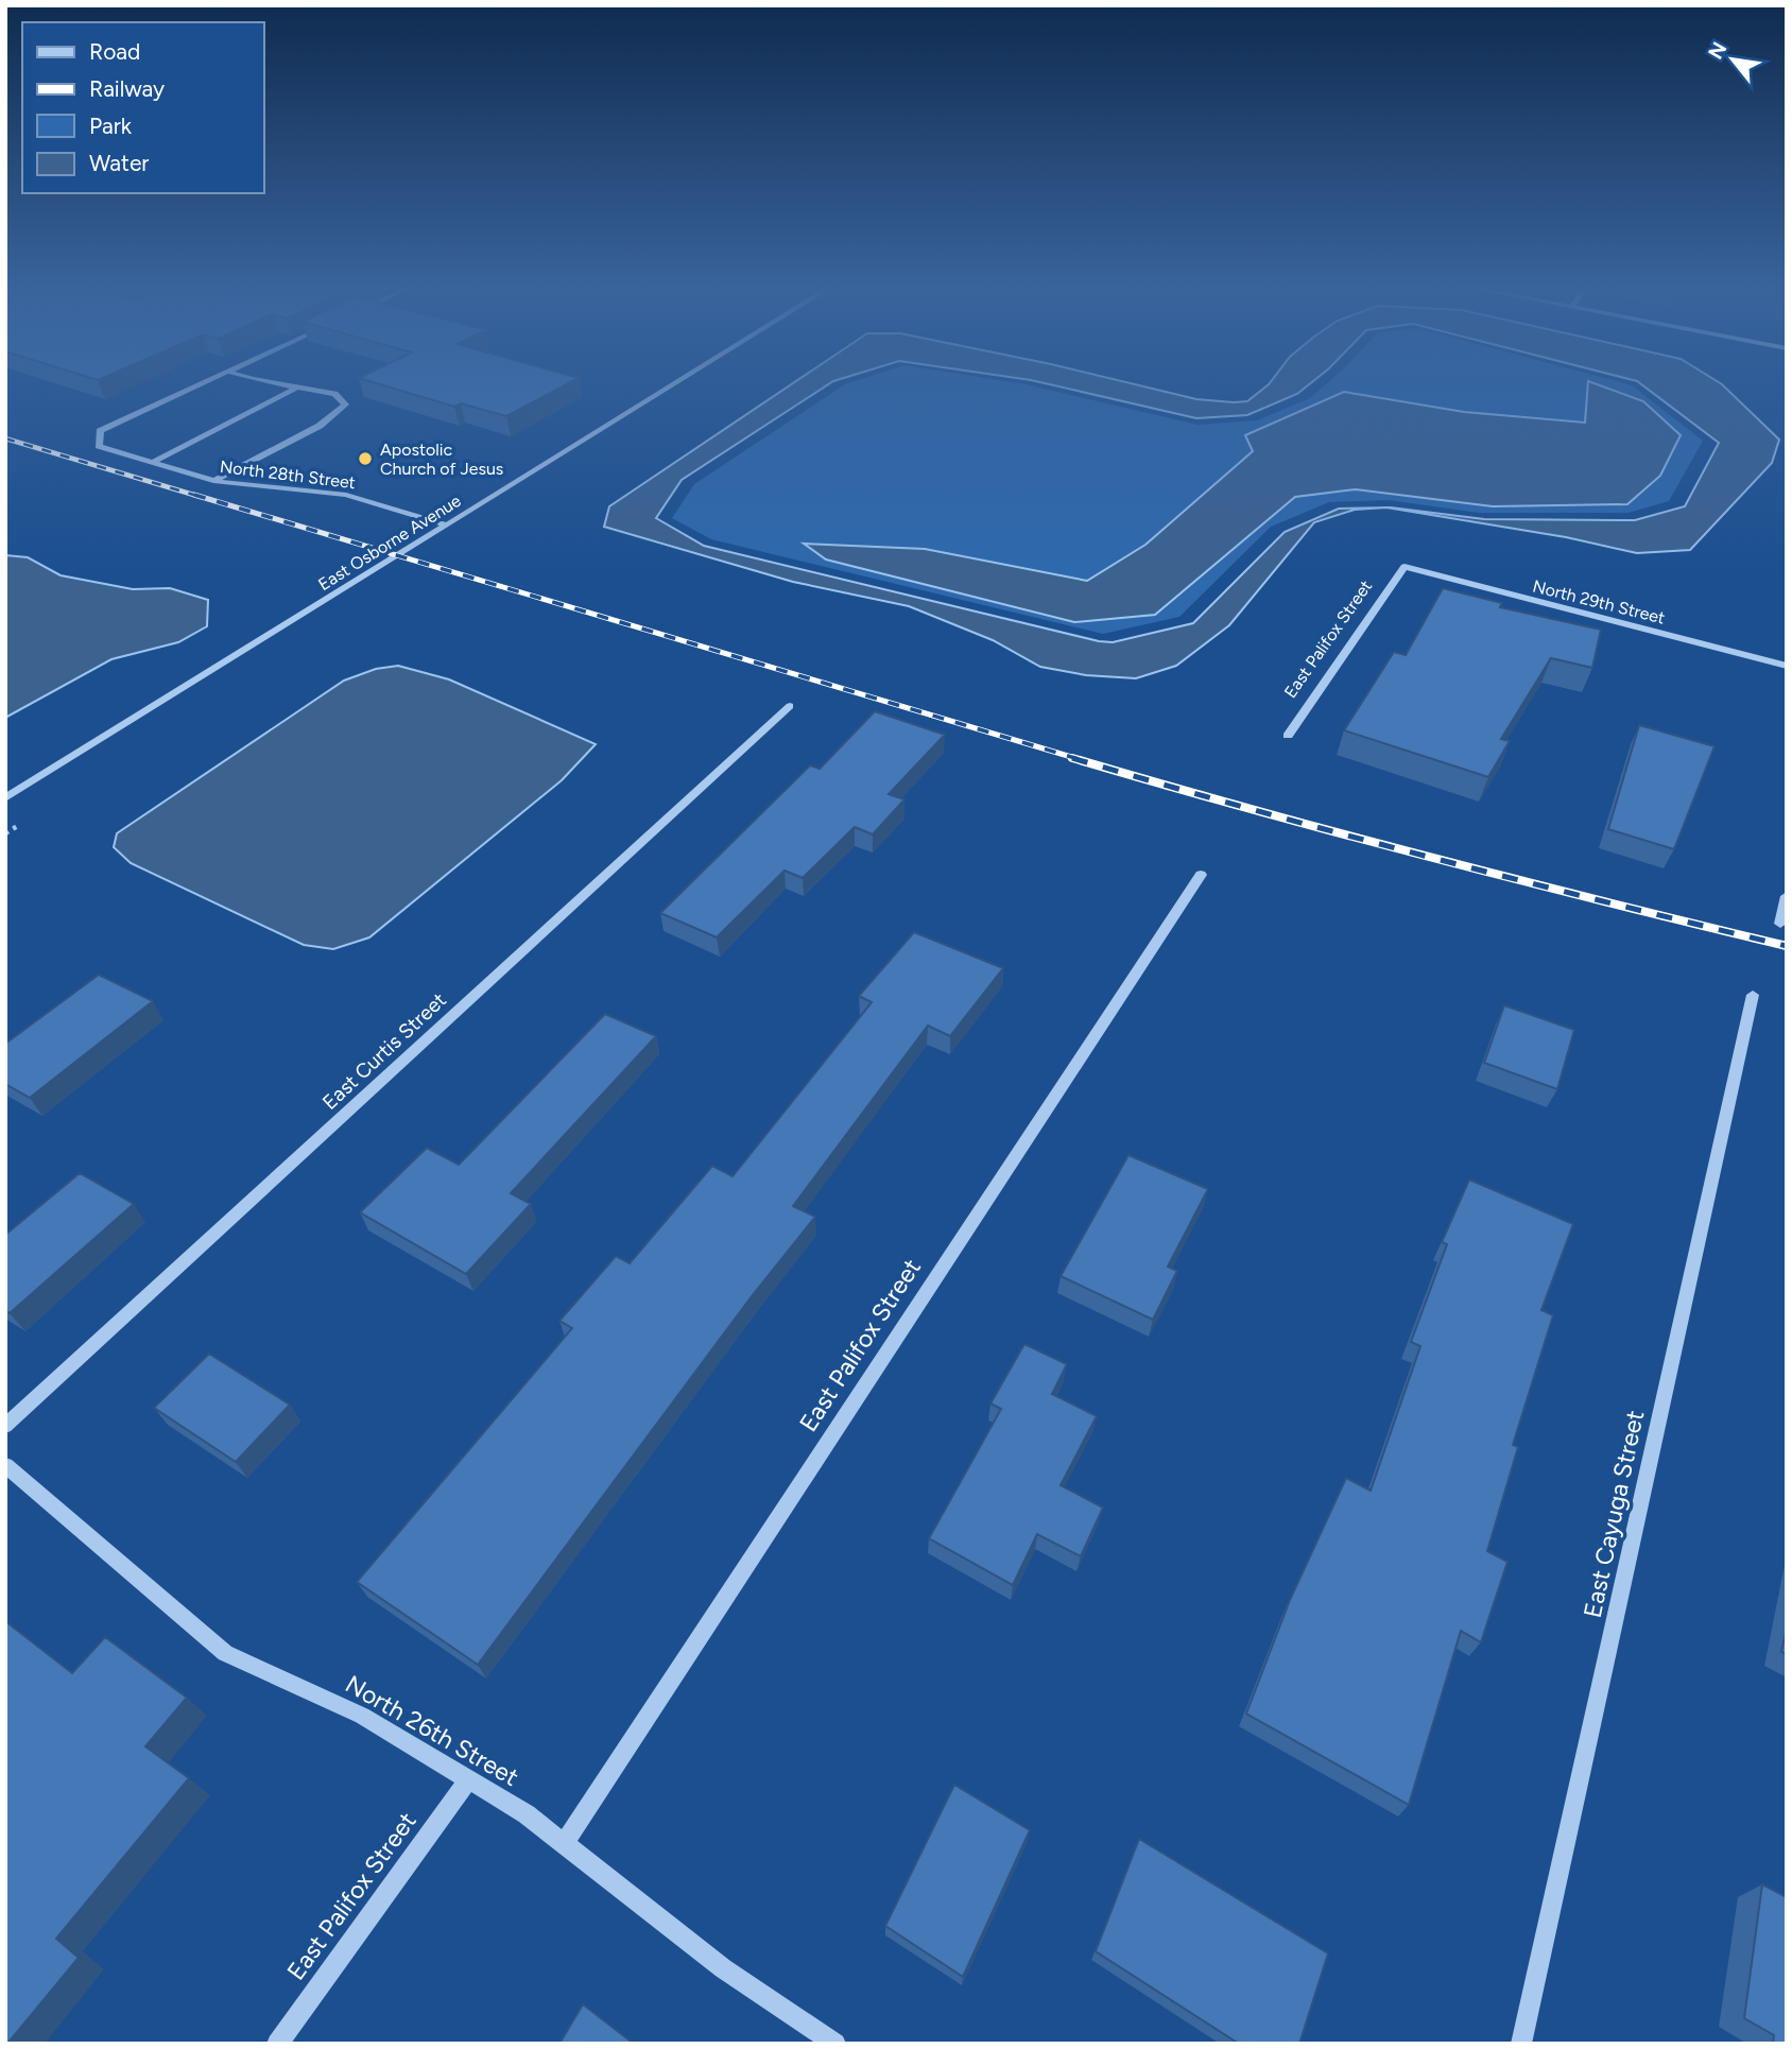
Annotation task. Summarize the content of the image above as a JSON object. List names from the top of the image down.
{
  "streets": {
    "street": [
      "North 28th Street",
      "East Osborne Avenue",
      "North 29th Street",
      "East Palifox Street",
      "East Curtis Street",
      "East Cayuga Street",
      "North 26th Street"
    ]
  },
  "crossings": [
    ["North 28th Street", "East Osborne Avenue"],
    ["North 29th Street", "East Palifox Street"],
    ["East Palifox Street", "North 26th Street"]
  ],
  "places": ["Apostolic Church of Jesus"],
  "legend": [
    "Road",
    "Railway",
    "Park",
    "Water"
  ],
  "north": "top left"
}
